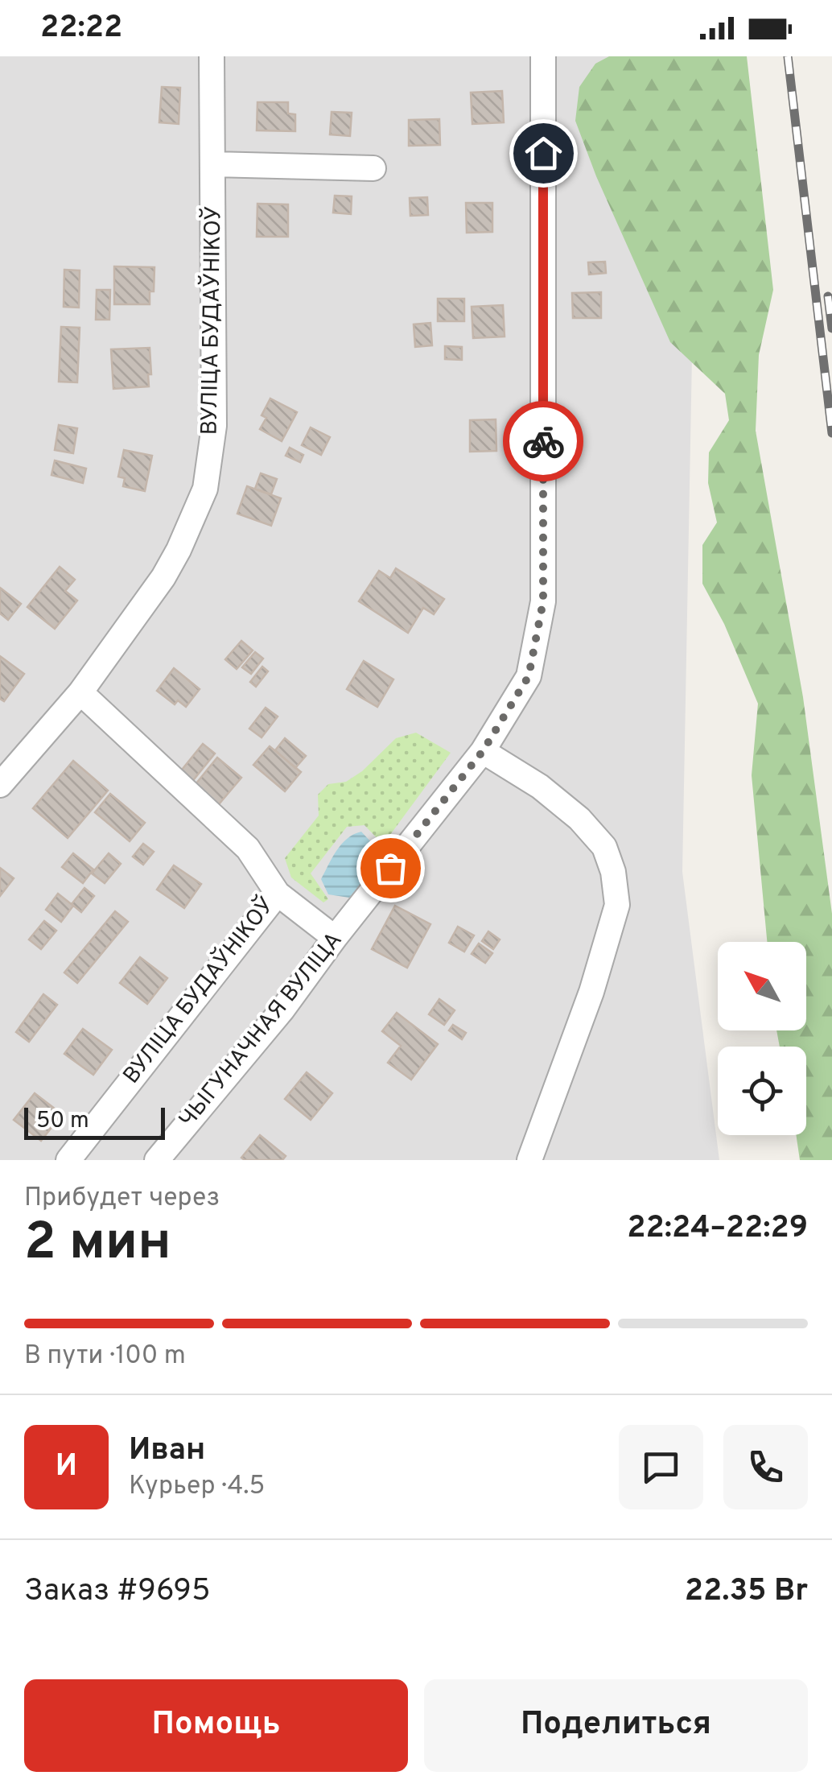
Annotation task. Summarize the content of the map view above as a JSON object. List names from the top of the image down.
{
  "streets": {
    "street": ["ВУЛІЦА БУДАЎНІКОЎ", "ЧЫГУНАЧНАЯ ВУЛІЦА"]
  },
  "scale_bar": "50 m",
  "north": "top left",
  "page": {
    "status": "22:22",
    "scale": "50 m",
    "heading": ["2 мин", "Прибудет через", "22:24–22:29"],
    "panel": [
      "Иван",
      "Курьер · 4.5",
      "Заказ #9695",
      "22.35 Br"
    ],
    "bar": "В пути · 100 m",
    "round": "И",
    "buttons": ["Помощь", "Поделиться"]
  }
}
